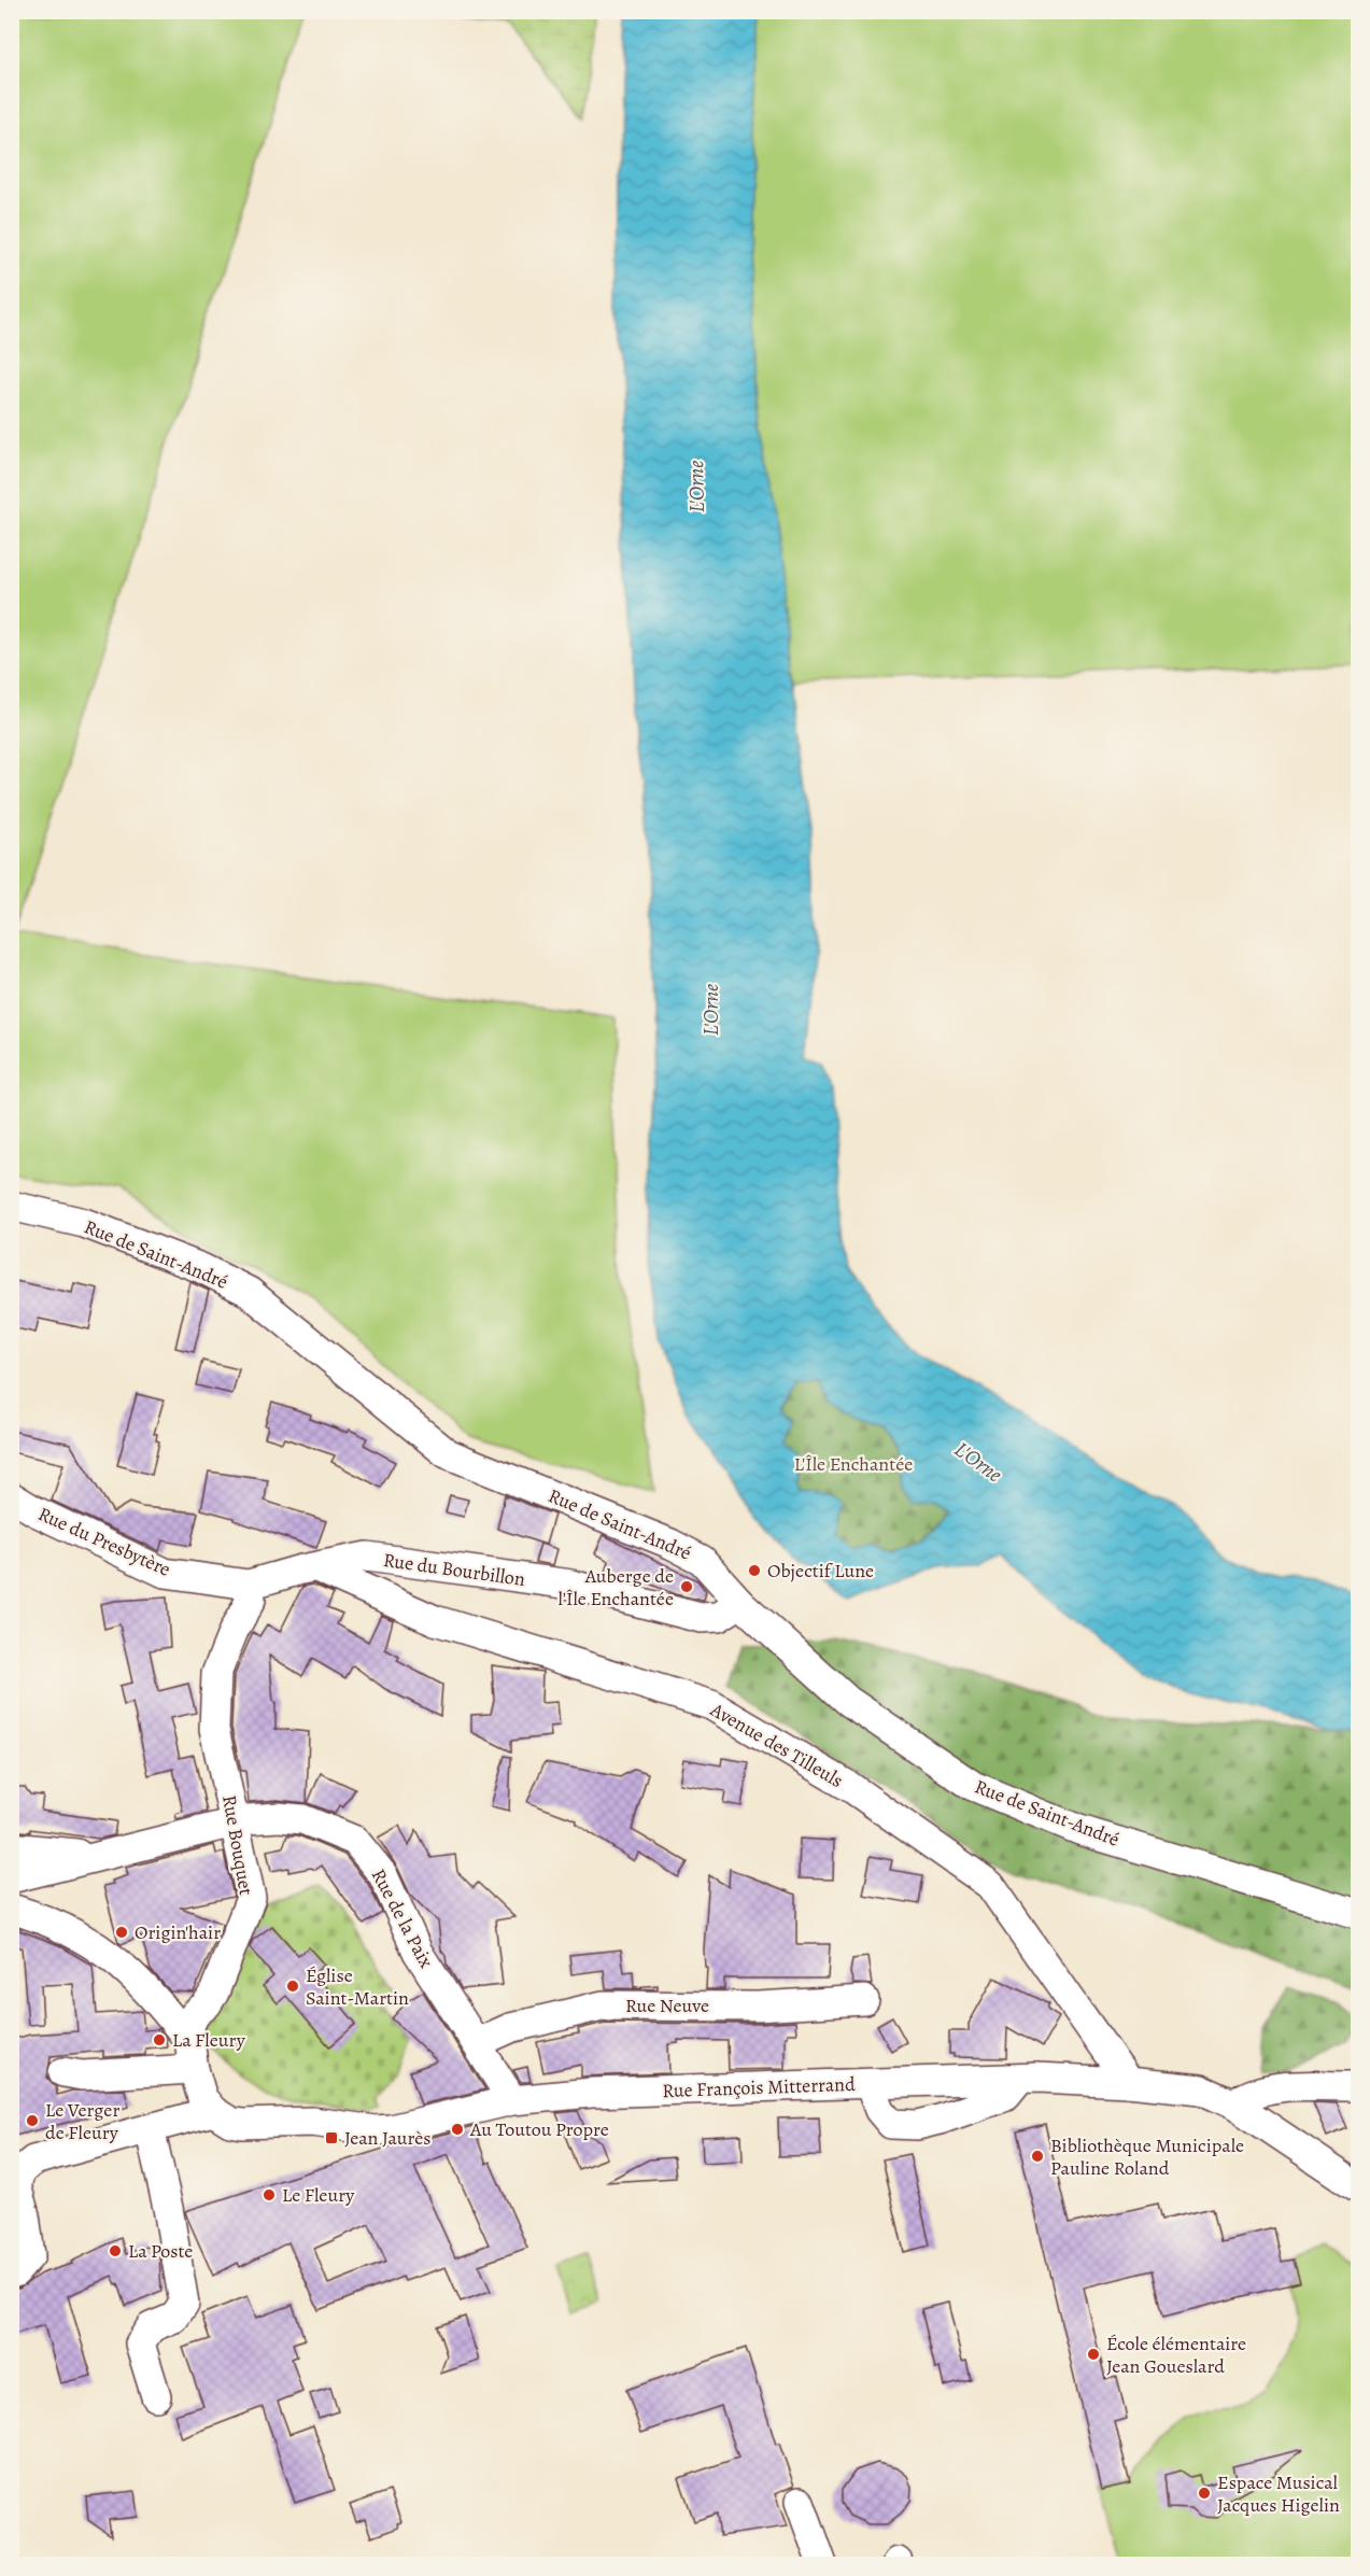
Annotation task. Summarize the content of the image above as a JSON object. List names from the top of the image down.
{
  "streets": {
    "street": [
      "Rue de Saint-André",
      "Rue du Presbytère",
      "Rue du Bourbillon",
      "Avenue des Tilleuls",
      "Rue Bouquet",
      "Rue de la Paix",
      "Rue Neuve",
      "Rue François Mitterrand"
    ]
  },
  "crossings": [
    ["Rue de Saint-André", "Rue du Bourbillon"],
    ["Rue du Presbytère", "Rue du Bourbillon"],
    ["Rue du Presbytère", "Avenue des Tilleuls"],
    ["Rue du Presbytère", "Rue Bouquet"],
    ["Rue du Bourbillon", "Avenue des Tilleuls"],
    ["Avenue des Tilleuls", "Rue François Mitterrand"],
    ["Rue Bouquet", "Rue de la Paix"],
    ["Rue de la Paix", "Rue Neuve"],
    ["Rue de la Paix", "Rue François Mitterrand"]
  ],
  "water": ["L'Orne"],
  "parks": ["L'Île Enchantée"],
  "places": {
    "other": [
      "Objectif Lune",
      "Auberge de l'Île Enchantée",
      "Origin'hair",
      "Église Saint-Martin",
      "La Fleury",
      "Le Verger de Fleury",
      "Au Toutou Propre",
      "Bibliothèque Municipale Pauline Roland",
      "Le Fleury",
      "La Poste",
      "École élémentaire Jean Goueslard",
      "Espace Musical Jacques Higelin"
    ],
    "transit": ["Jean Jaurès"]
  }
}
